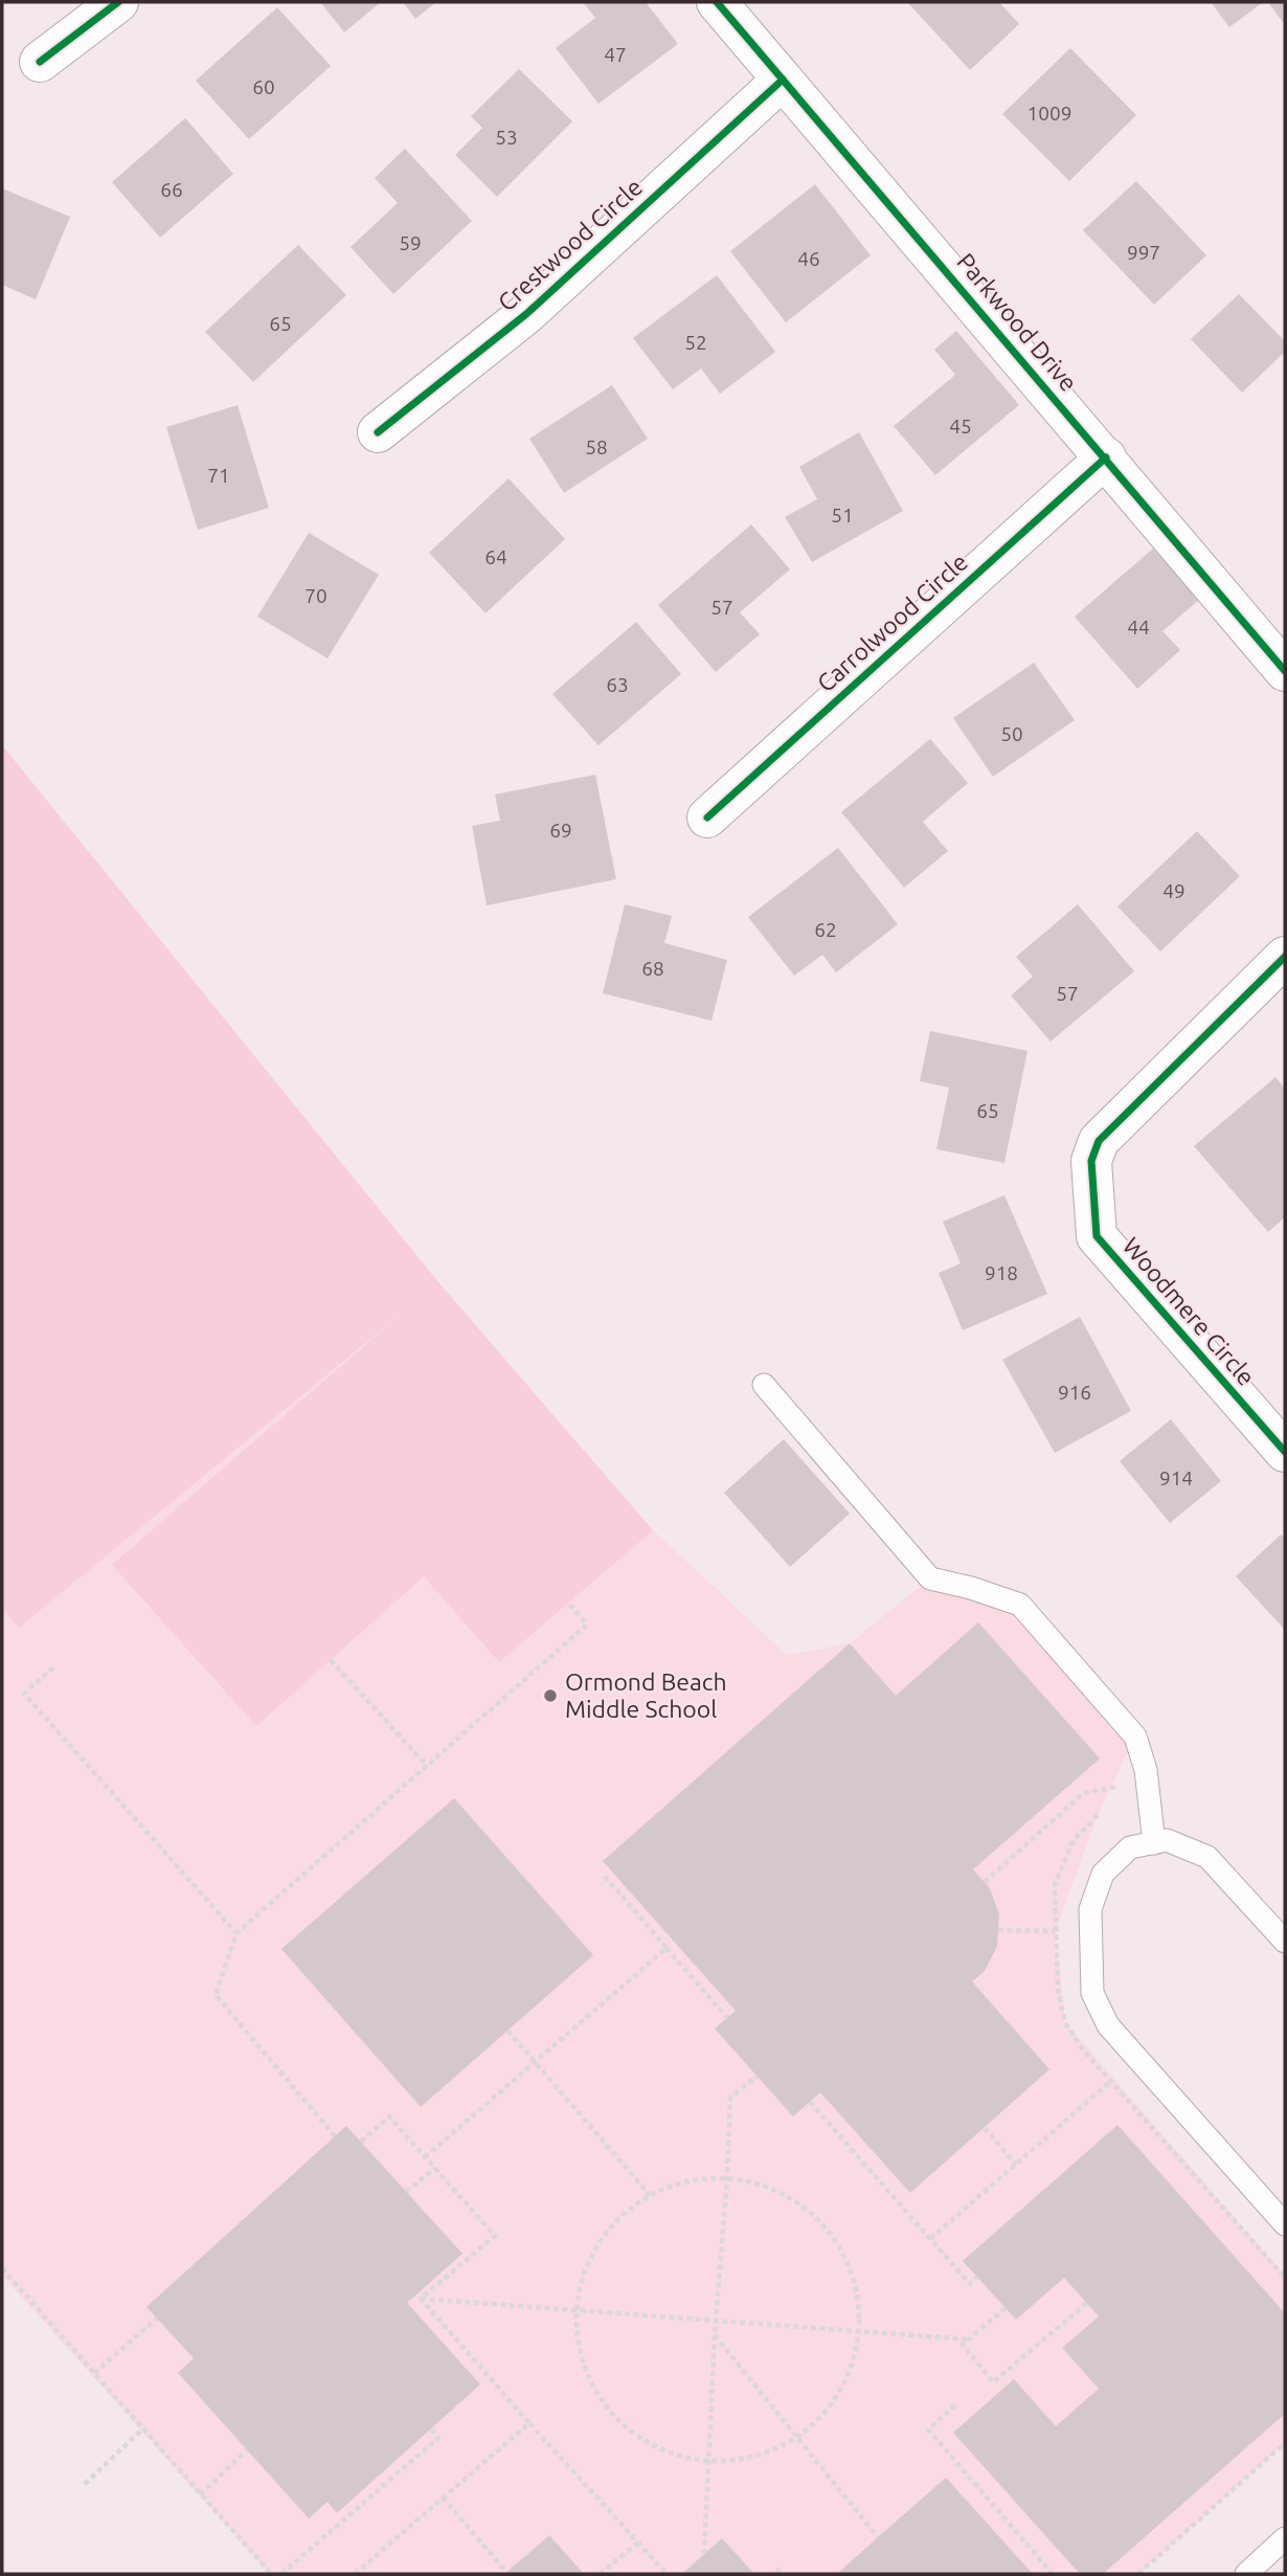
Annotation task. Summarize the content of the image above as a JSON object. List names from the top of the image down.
{
  "streets": {
    "street": [
      "Crestwood Circle",
      "Parkwood Drive",
      "Carrolwood Circle",
      "Woodmere Circle"
    ]
  },
  "crossings": [
    ["Crestwood Circle", "Parkwood Drive"],
    ["Parkwood Drive", "Carrolwood Circle"]
  ],
  "places": ["Ormond Beach Middle School"],
  "house_numbers": [
    "47",
    "60",
    "1009",
    "53",
    "66",
    "59",
    "997",
    "46",
    "65",
    "52",
    "45",
    "58",
    "71",
    "51",
    "64",
    "70",
    "57",
    "44",
    "63",
    "50",
    "69",
    "49",
    "62",
    "68",
    "57",
    "65",
    "918",
    "916",
    "914"
  ]
}
